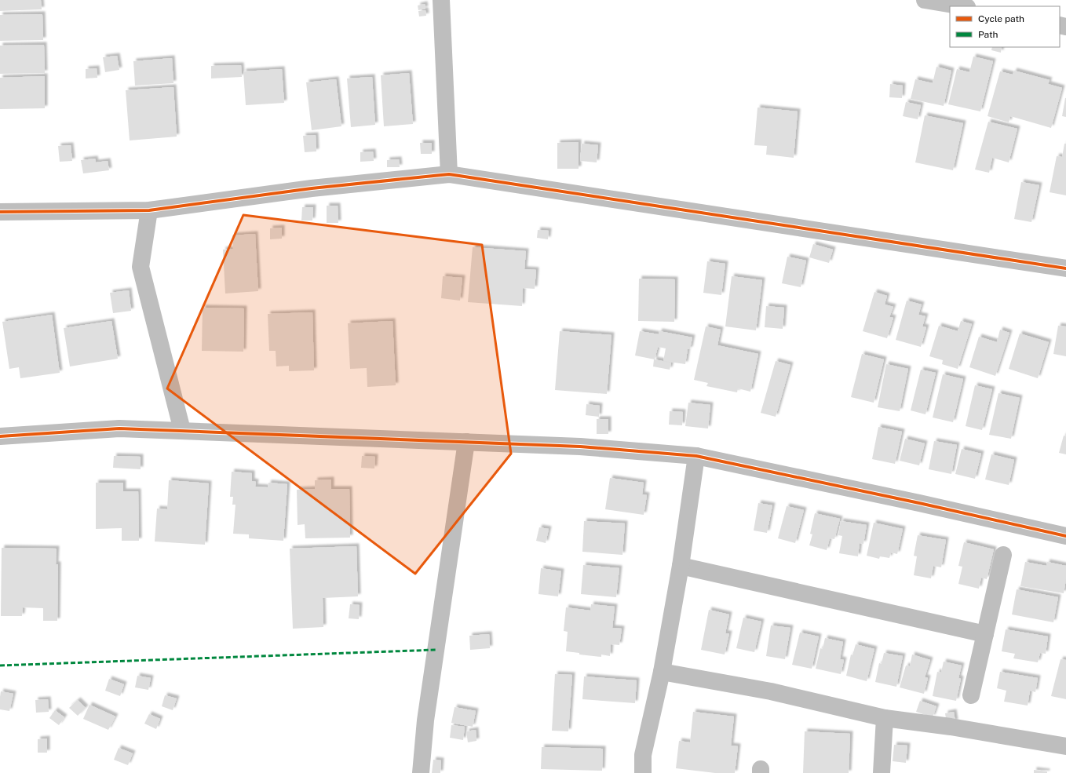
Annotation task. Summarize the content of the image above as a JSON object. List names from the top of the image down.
{
  "legend": ["Cycle path", "Path"]
}
